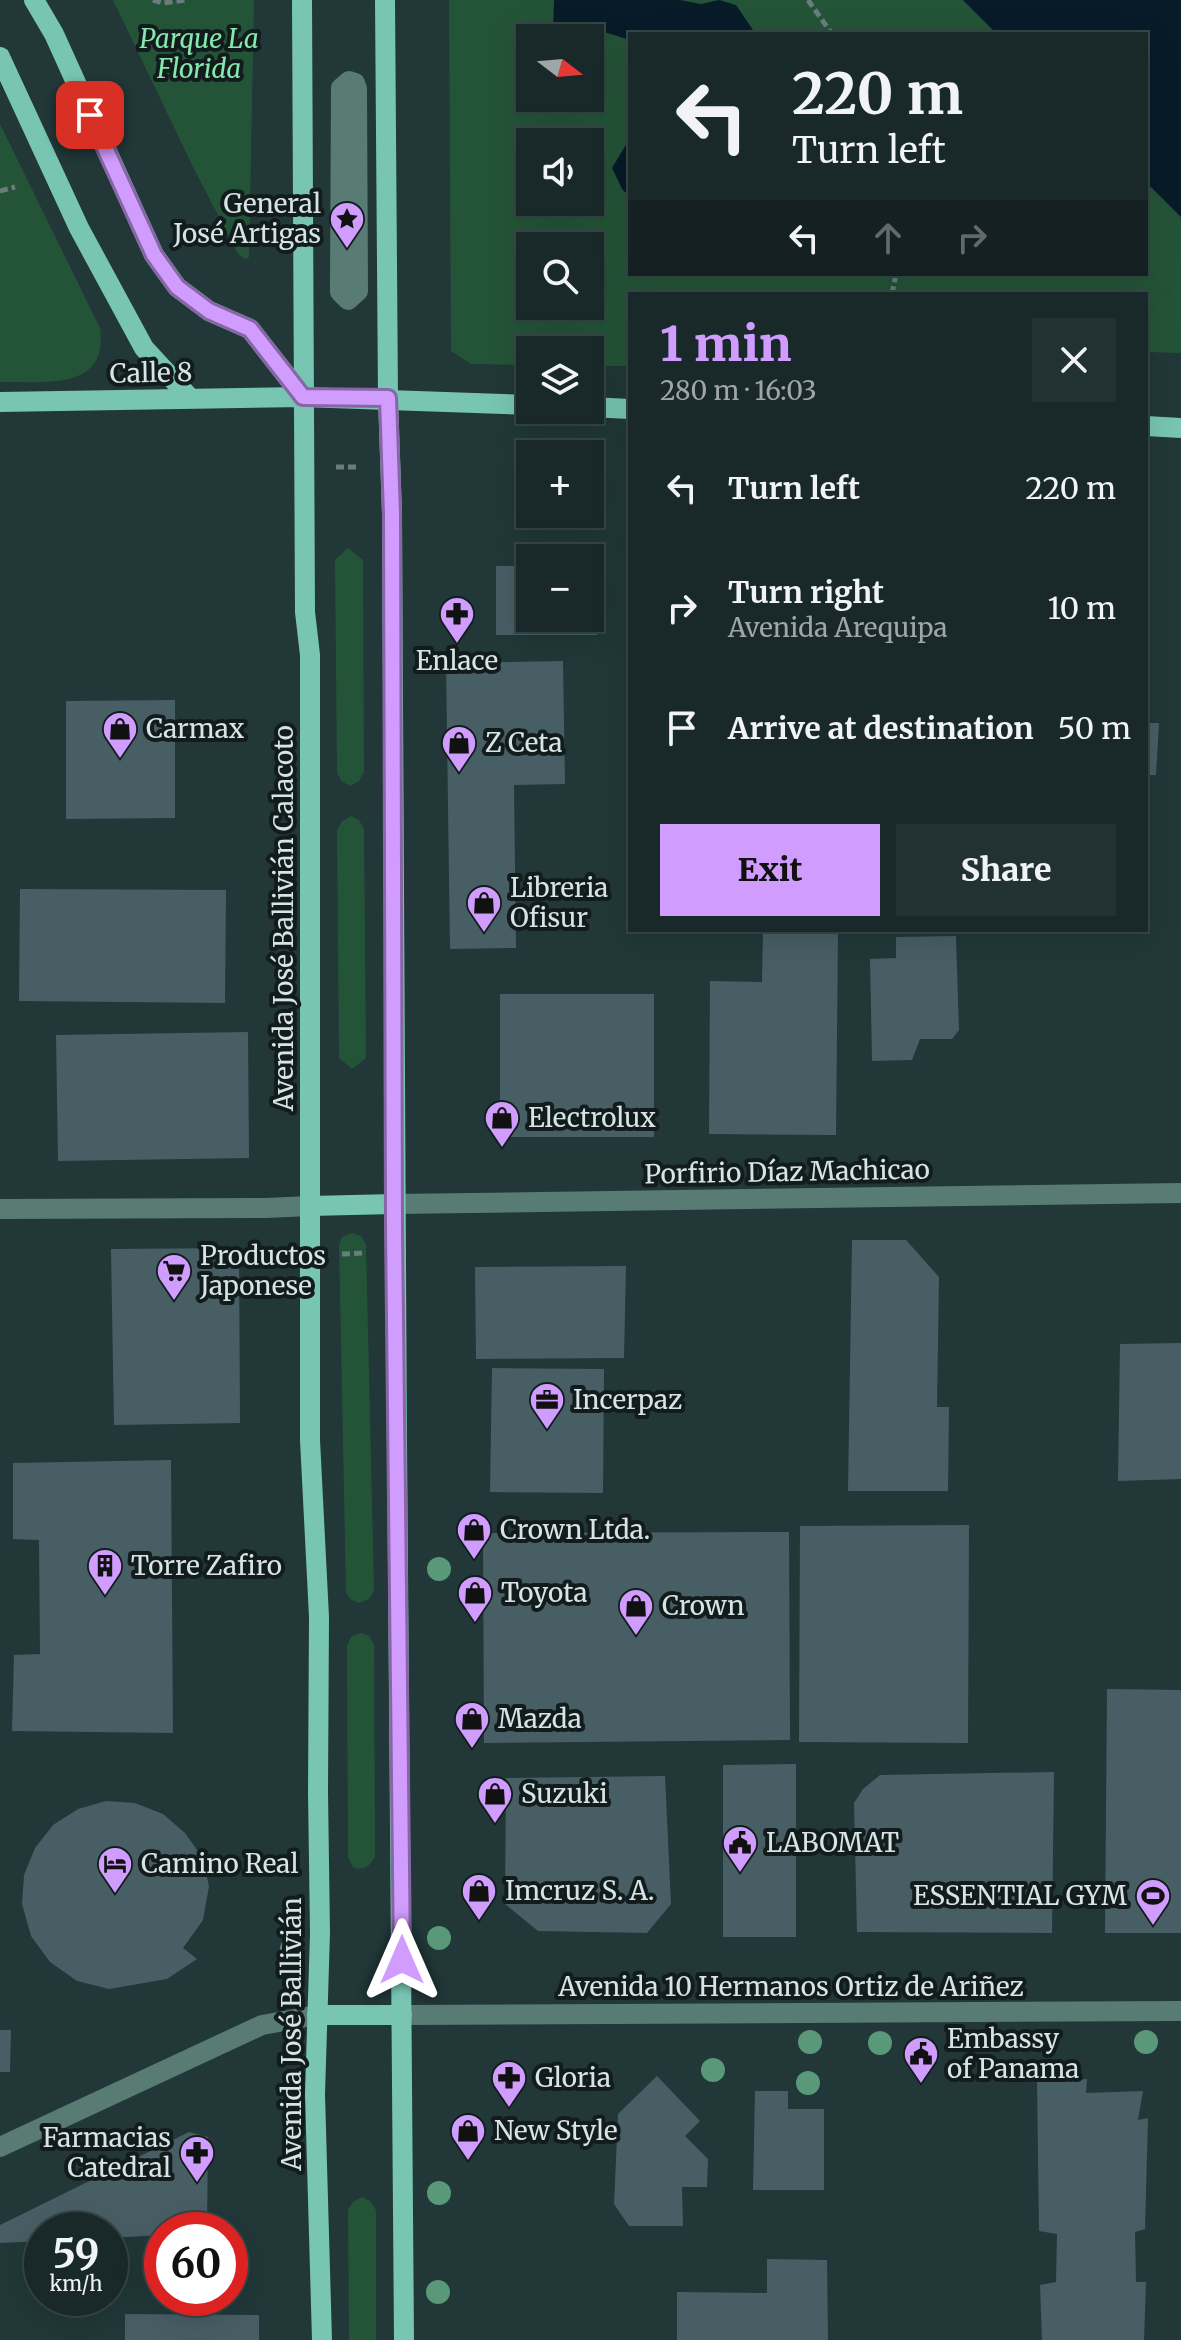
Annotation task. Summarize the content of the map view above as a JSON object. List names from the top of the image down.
{
  "streets": {
    "main road": ["Calle 8", "Avenida José Ballivián Calacoto", "Avenida José Ballivián"],
    "street": ["Porfirio Díaz Machicao", "Avenida 10 Hermanos Ortiz de Ariñez"]
  },
  "crossings": [
    ["Calle 8", "Avenida José Ballivián Calacoto"],
    ["Avenida José Ballivián Calacoto", "Avenida José Ballivián"]
  ],
  "parks": ["Parque La Florida"],
  "places": {
    "place": ["General José Artigas"],
    "pharmacy": ["Enlace", "Gloria", "Farmacias Catedral"],
    "shop": [
      "Carmax",
      "Z Ceta",
      "Libreria Ofisur",
      "Electrolux",
      "Crown Ltda.",
      "Toyota",
      "Crown",
      "Mazda",
      "Suzuki",
      "Imcruz S. A.",
      "New Style"
    ],
    "supermarket": ["Productos Japonese"],
    "office": ["Incerpaz"],
    "building": ["Torre Zafiro"],
    "public building": ["LABOMAT", "Embassy of Panama"],
    "hotel": ["Camino Real"],
    "sports": ["ESSENTIAL GYM"]
  },
  "north": "right",
  "page": {
    "map_buttons": ["+", "−"],
    "turn": ["220 m", "Turn left"],
    "heading": ["1 min", "280 m · 16:03"],
    "list": [
      {
        "name": "Turn left",
        "value": "220 m"
      },
      {
        "name": "Turn right",
        "note": "Avenida Arequipa",
        "value": "10 m"
      },
      {
        "name": "Arrive at destination",
        "value": "50 m"
      }
    ],
    "buttons": ["Exit", "Share"],
    "speed": "59 km/h",
    "limit": "60"
  }
}
